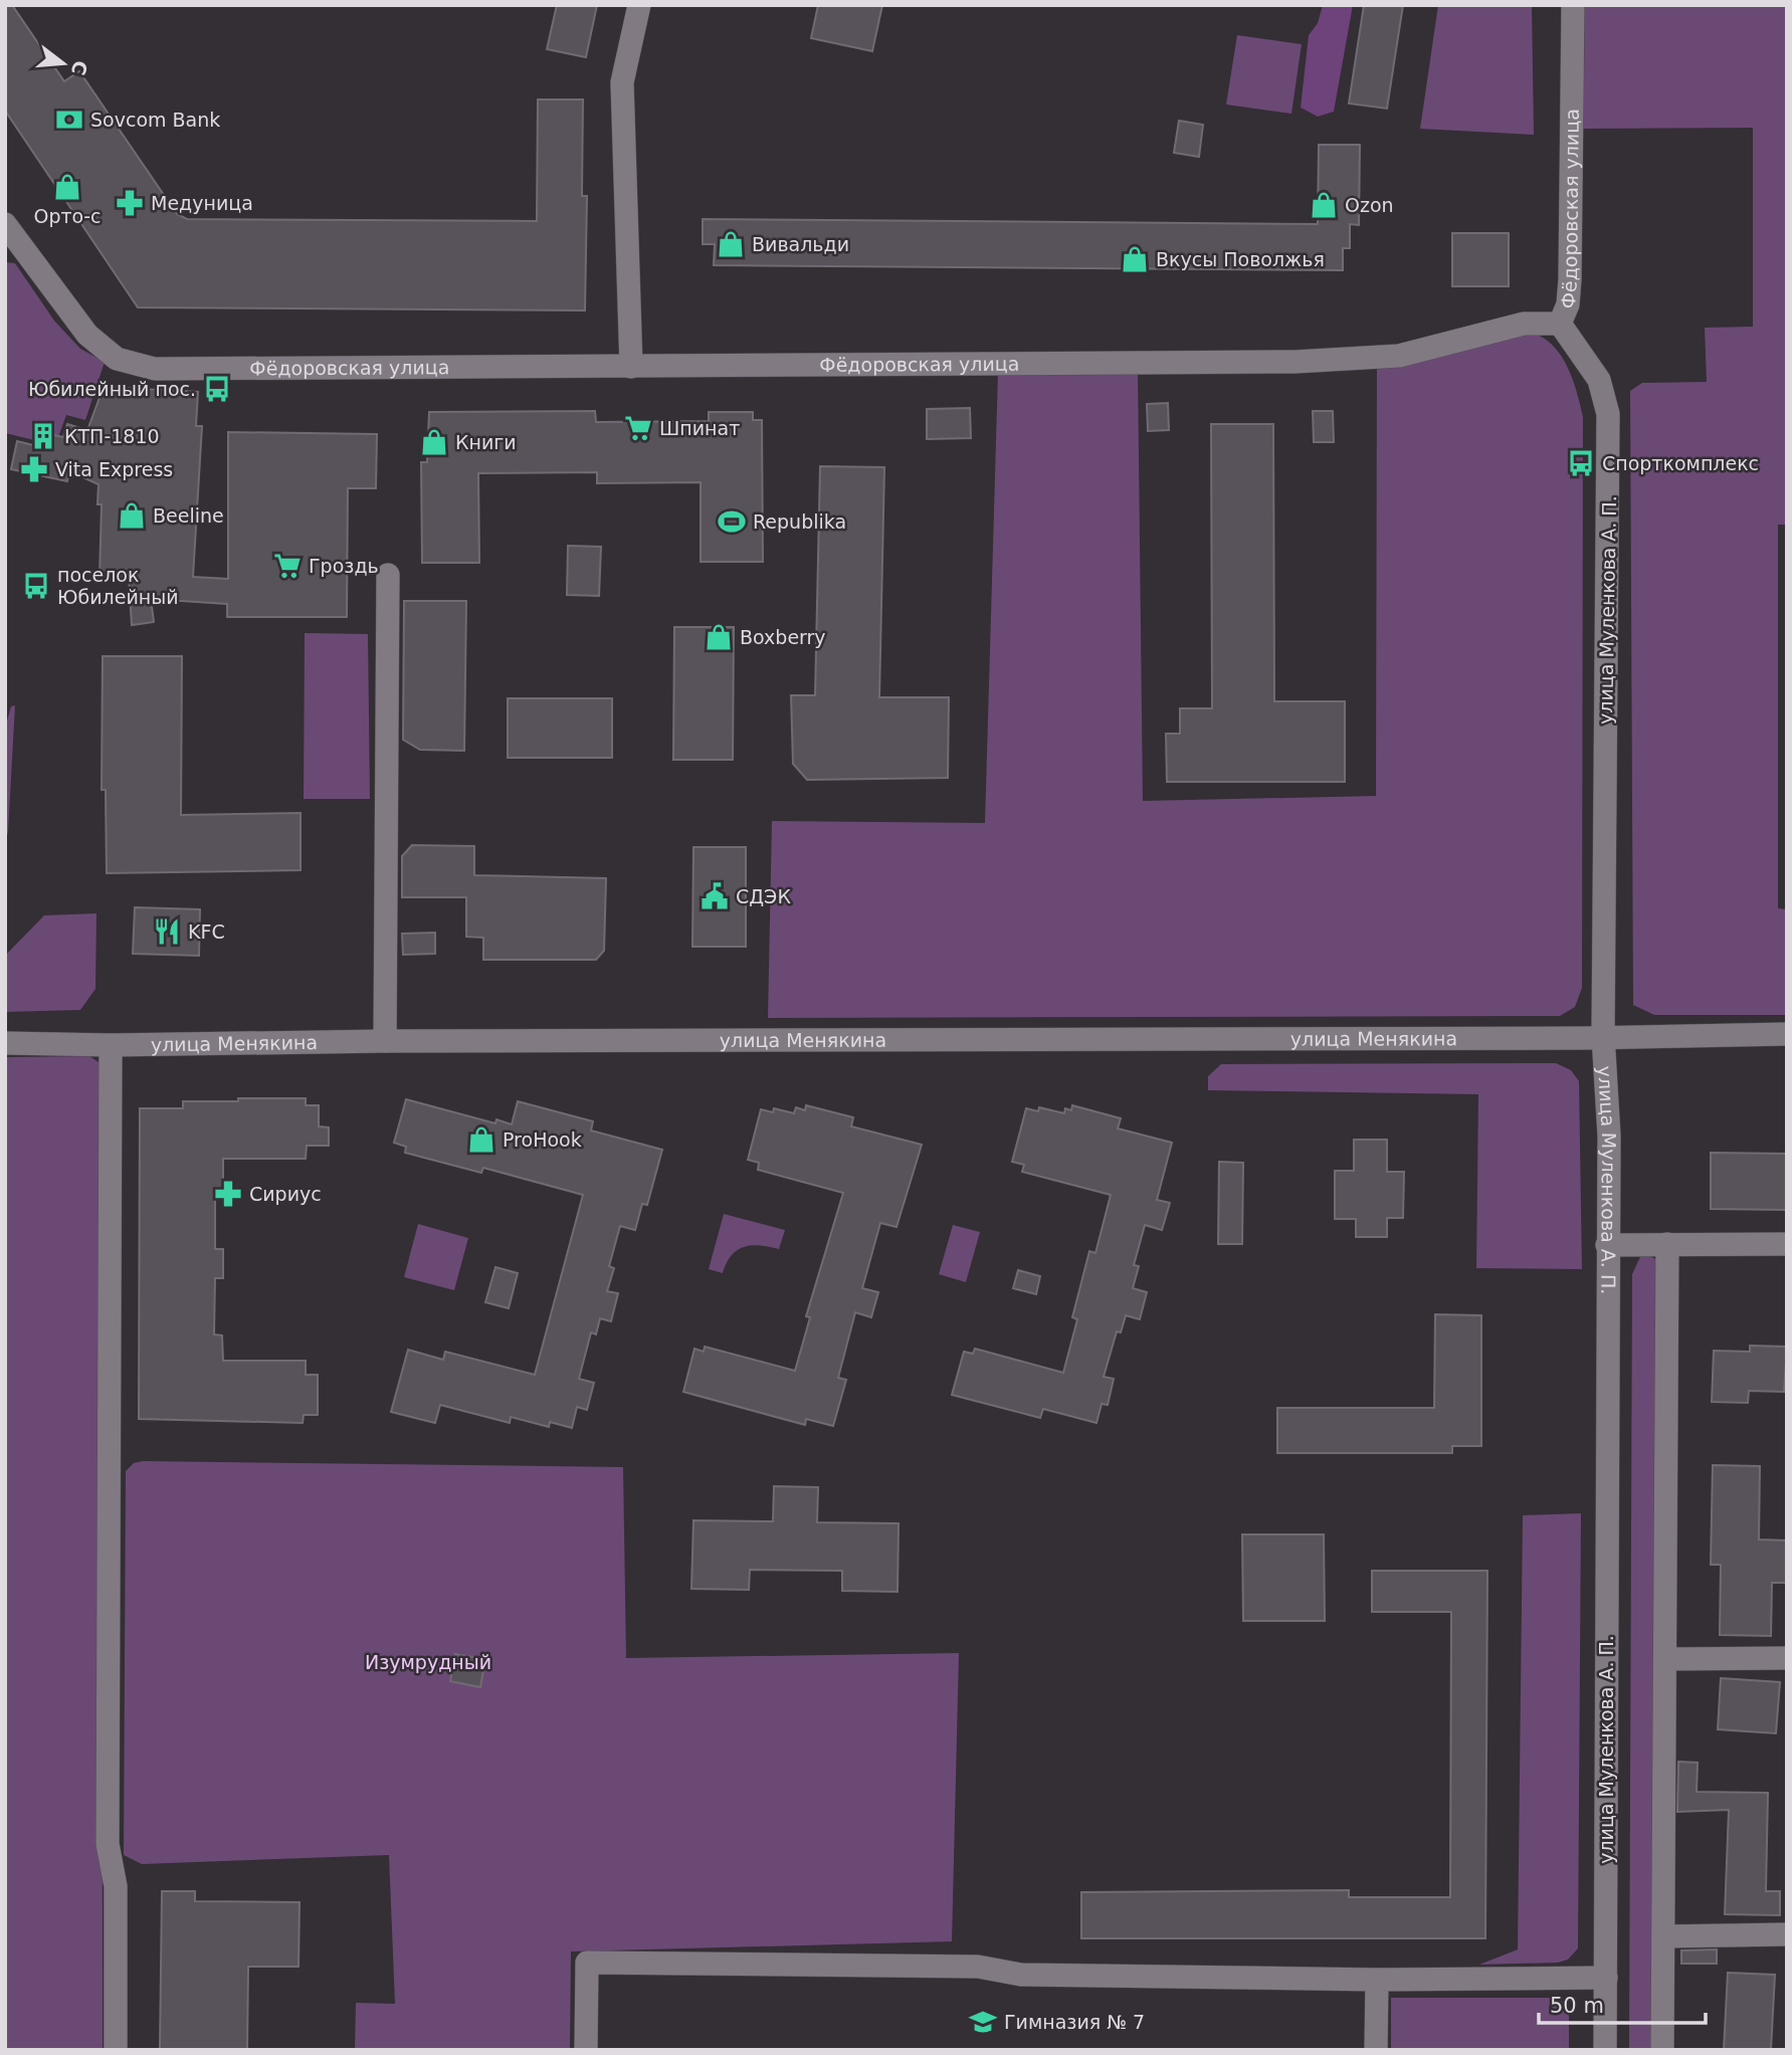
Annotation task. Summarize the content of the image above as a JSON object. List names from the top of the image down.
{
  "streets": {
    "street": ["Фёдоровская улица", "улица Муленкова А. П.", "улица Менякина"]
  },
  "crossings": [
    ["Фёдоровская улица", "улица Муленкова А. П."],
    ["улица Муленкова А. П.", "улица Менякина"]
  ],
  "parks": ["Изумрудный"],
  "places": {
    "bank": ["Sovcom Bank"],
    "shop": [
      "Орто-с",
      "Ozon",
      "Вивальди",
      "Вкусы Поволжья",
      "Книги",
      "Beeline",
      "Boxberry",
      "ProHook"
    ],
    "pharmacy": ["Медуница", "Vita Express", "Сириус"],
    "bus stop": ["Юбилейный пос.", "Спорткомплекс", "поселок Юбилейный"],
    "supermarket": ["Шпинат", "Гроздь"],
    "building": ["КТП-1810"],
    "sports": ["Republika"],
    "public building": ["СДЭК"],
    "restaurant": ["KFC"],
    "school or university": ["Гимназия № 7"]
  },
  "scale_bar": "50 m",
  "north": "right"
}
